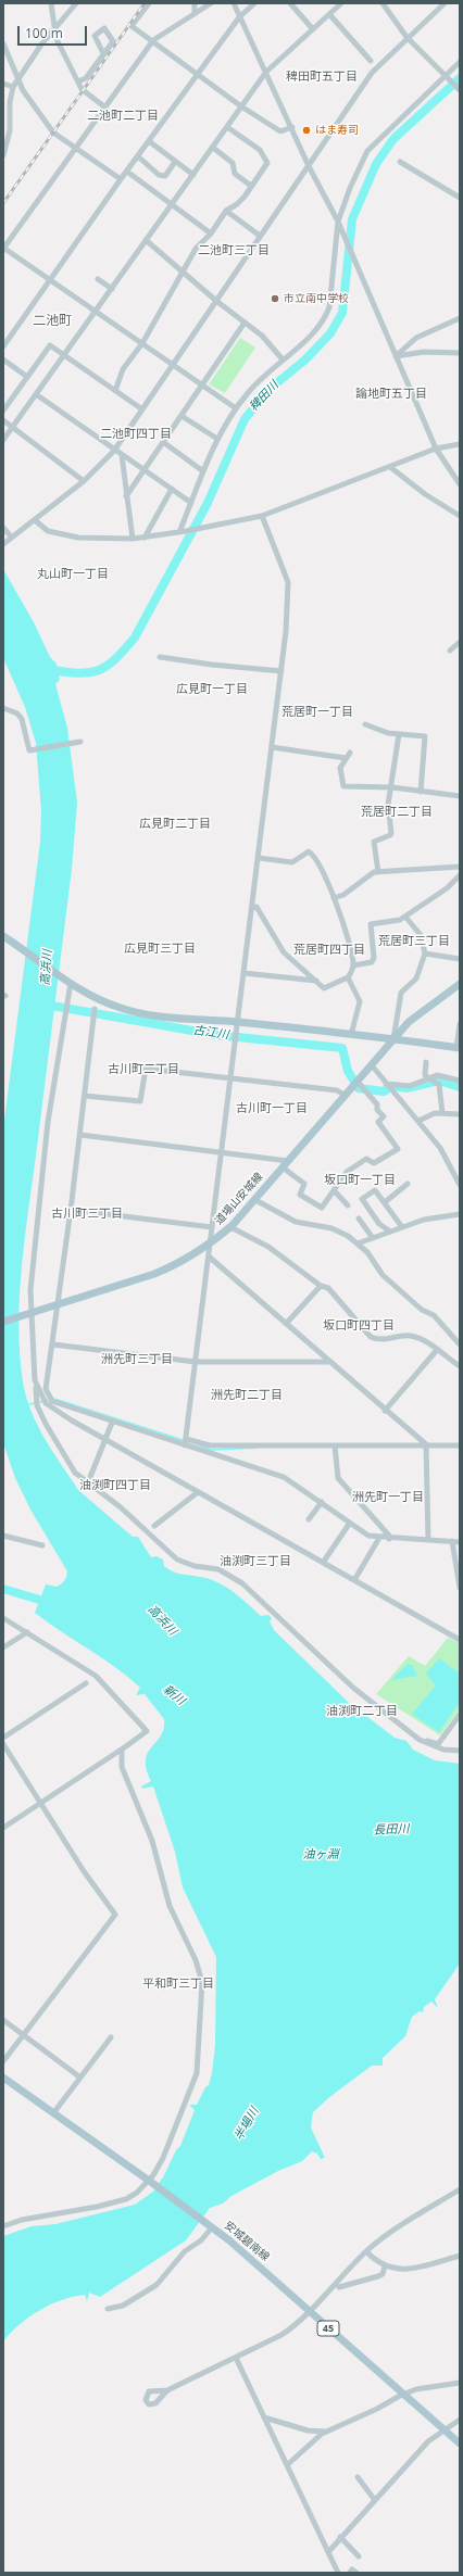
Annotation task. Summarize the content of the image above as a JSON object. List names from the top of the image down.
{
  "streets": {
    "main road": ["道場山安城線", "安城碧南線", "45"]
  },
  "districts": [
    "稗田町五丁目",
    "二池町二丁目",
    "二池町三丁目",
    "二池町",
    "論地町五丁目",
    "二池町四丁目",
    "丸山町一丁目",
    "広見町一丁目",
    "荒居町一丁目",
    "荒居町二丁目",
    "広見町二丁目",
    "荒居町三丁目",
    "広見町三丁目",
    "荒居町四丁目",
    "古川町二丁目",
    "古川町一丁目",
    "坂口町一丁目",
    "古川町三丁目",
    "坂口町四丁目",
    "洲先町三丁目",
    "洲先町二丁目",
    "油渕町四丁目",
    "洲先町一丁目",
    "油渕町三丁目",
    "油渕町二丁目",
    "平和町三丁目"
  ],
  "water": [
    "稗田川",
    "高浜川",
    "古江川",
    "新川",
    "長田川",
    "油ヶ淵",
    "半場川"
  ],
  "places": ["はま寿司", "市立南中学校"],
  "scale_bar": "100 m"
}
